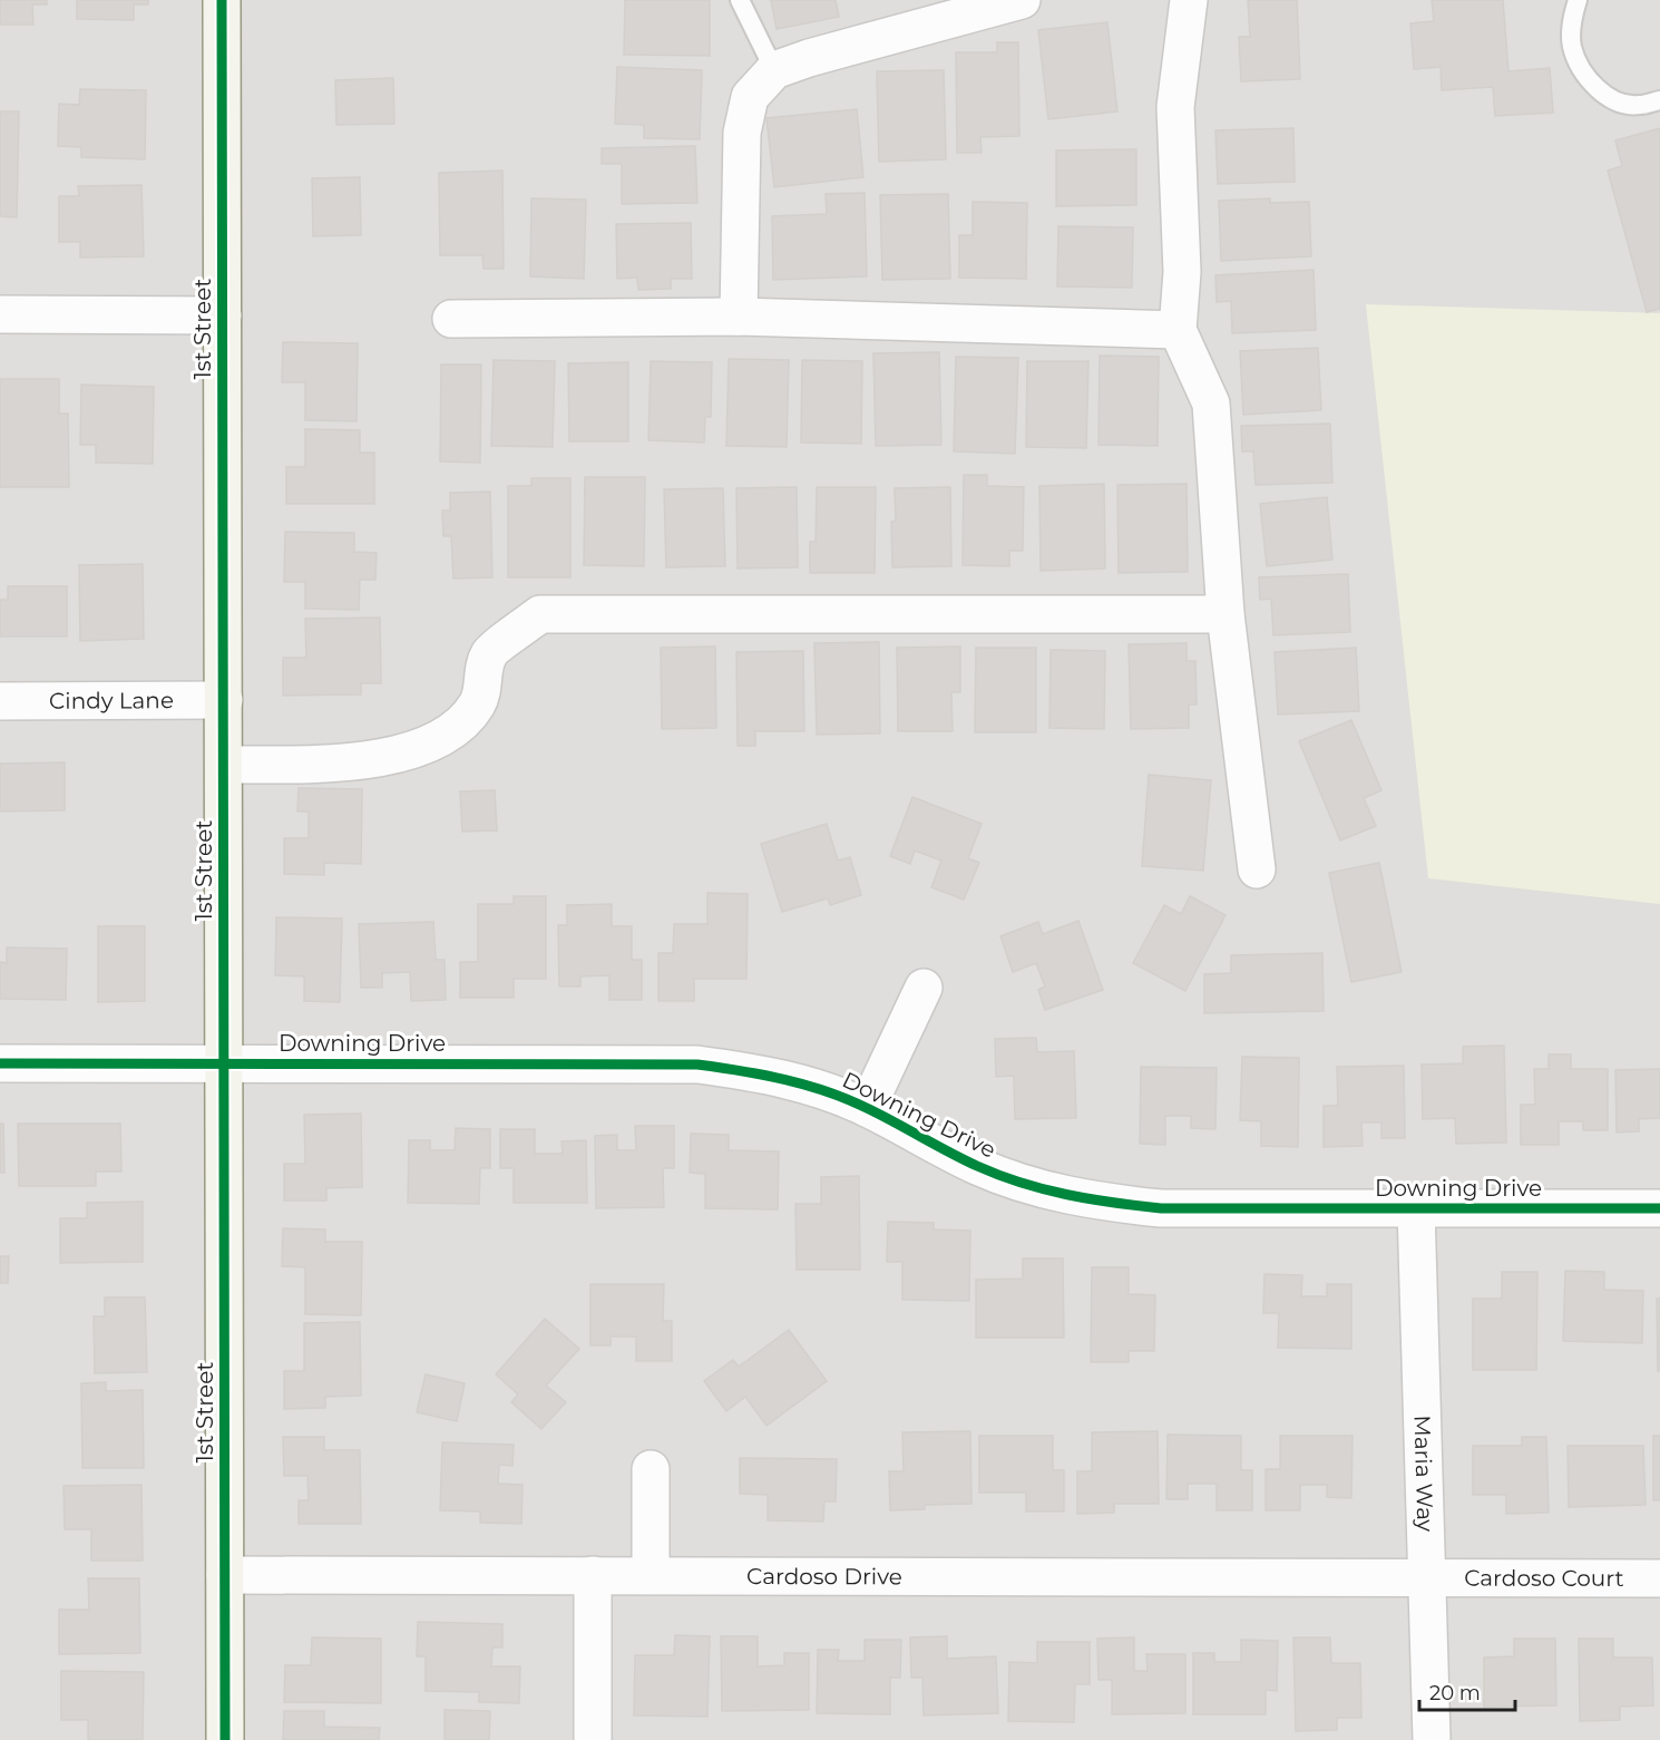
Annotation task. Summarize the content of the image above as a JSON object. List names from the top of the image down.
{
  "streets": {
    "street": [
      "1st Street",
      "Cindy Lane",
      "Downing Drive",
      "Maria Way",
      "Cardoso Drive",
      "Cardoso Court"
    ]
  },
  "crossings": [
    ["1st Street", "Cindy Lane"],
    ["1st Street", "Downing Drive"],
    ["1st Street", "Cardoso Drive"],
    ["Downing Drive", "Maria Way"],
    ["Maria Way", "Cardoso Drive"],
    ["Maria Way", "Cardoso Court"],
    ["Cardoso Drive", "Cardoso Court"]
  ],
  "scale_bar": "20 m"
}
